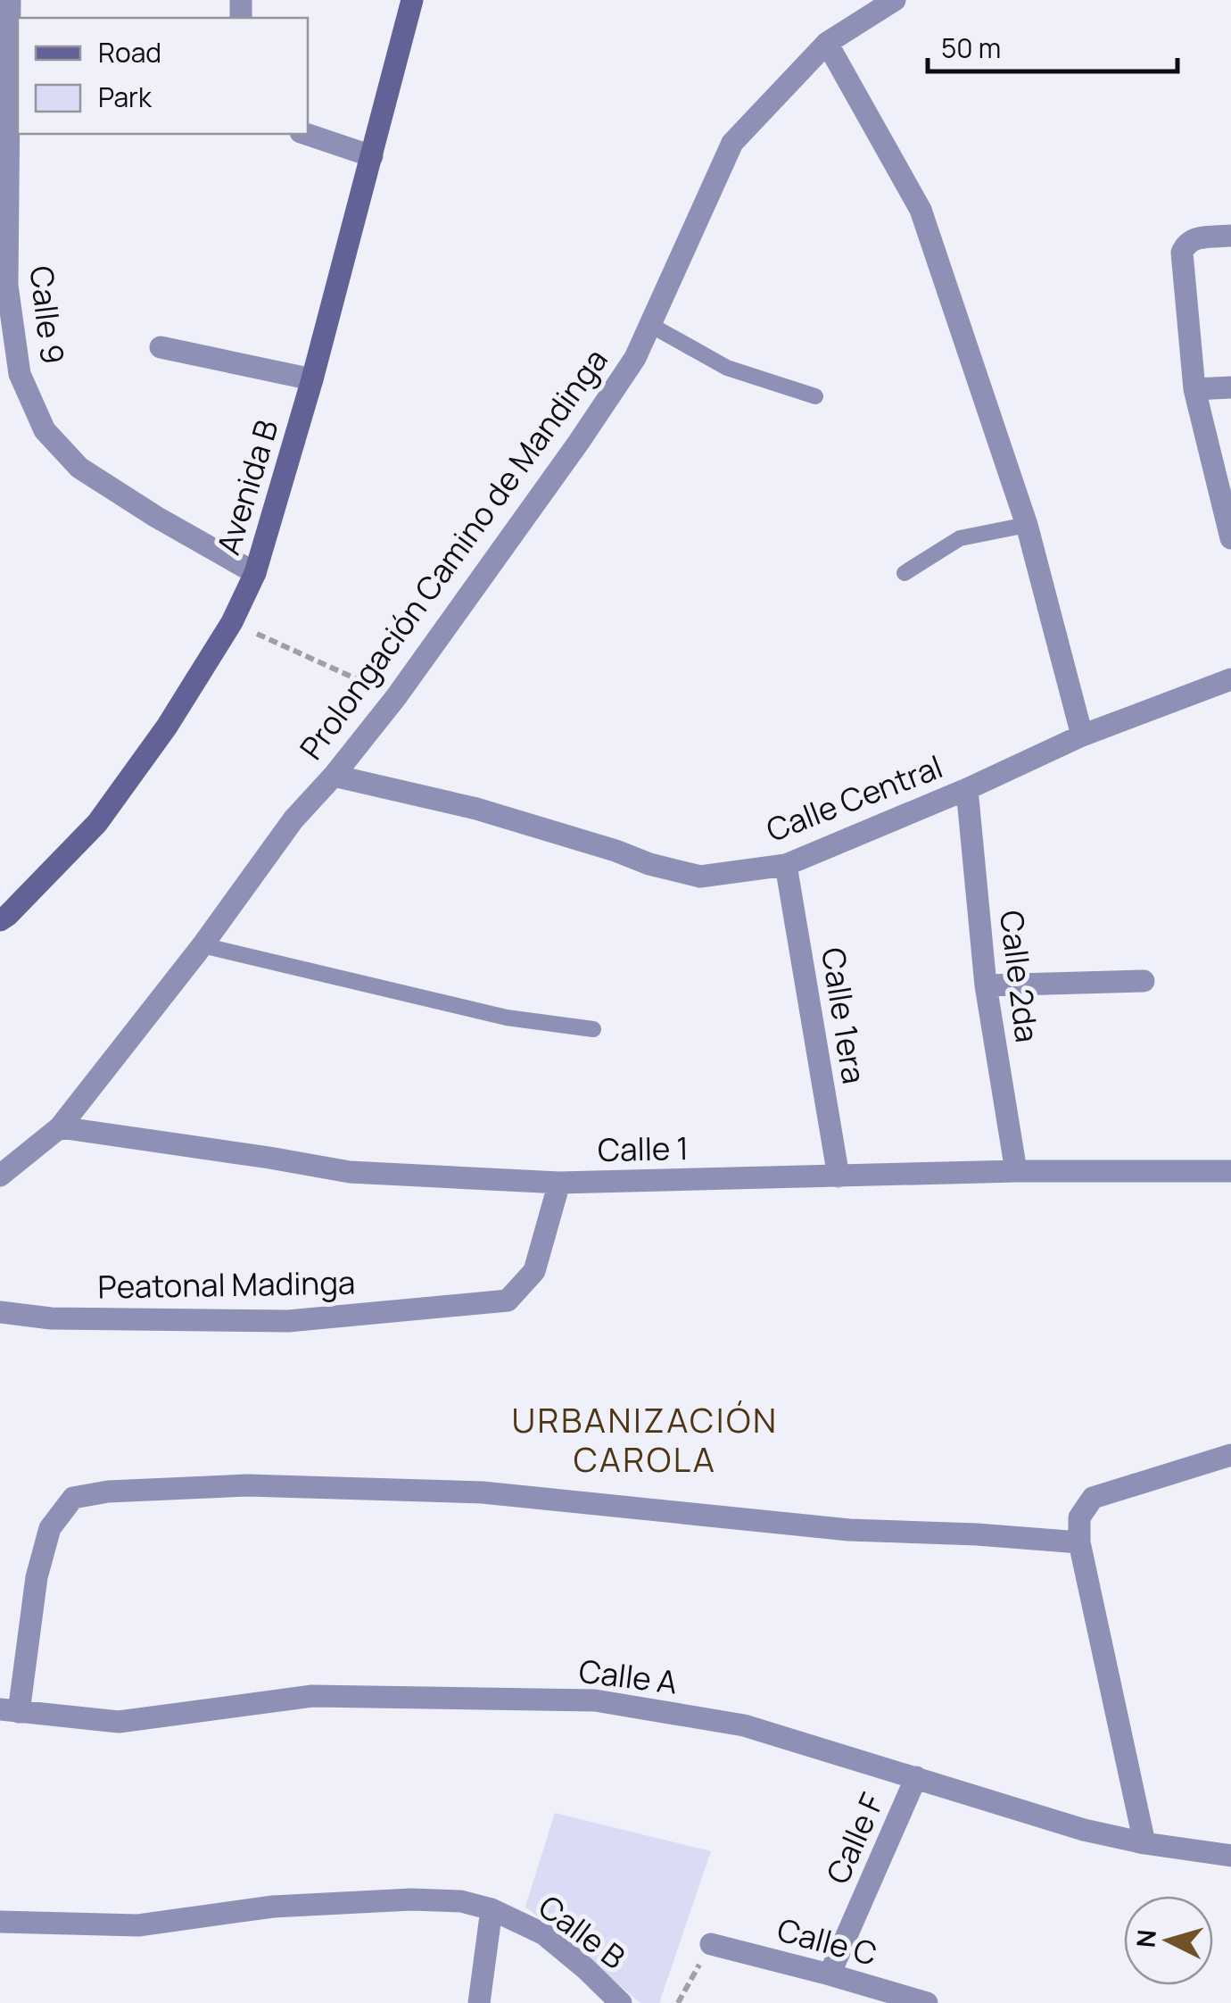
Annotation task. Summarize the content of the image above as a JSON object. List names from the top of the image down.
{
  "streets": {
    "main road": ["Avenida B"],
    "street": [
      "Calle 9",
      "Prolongación Camino de Mandinga",
      "Calle Central",
      "Calle 2da",
      "Calle 1era",
      "Calle 1",
      "Peatonal Madinga",
      "Calle A",
      "Calle F",
      "Calle B",
      "Calle C"
    ]
  },
  "crossings": [
    ["Calle 9", "Avenida B"],
    ["Prolongación Camino de Mandinga", "Calle Central"],
    ["Prolongación Camino de Mandinga", "Calle 1"],
    ["Calle Central", "Calle 2da"],
    ["Calle Central", "Calle 1era"],
    ["Calle 2da", "Calle 1"],
    ["Calle 1era", "Calle 1"],
    ["Calle 1", "Peatonal Madinga"],
    ["Calle A", "Calle F"],
    ["Calle F", "Calle C"]
  ],
  "districts": ["URBANIZACIÓN CAROLA"],
  "legend": ["Road", "Park"],
  "scale_bar": "50 m",
  "north": "left"
}
